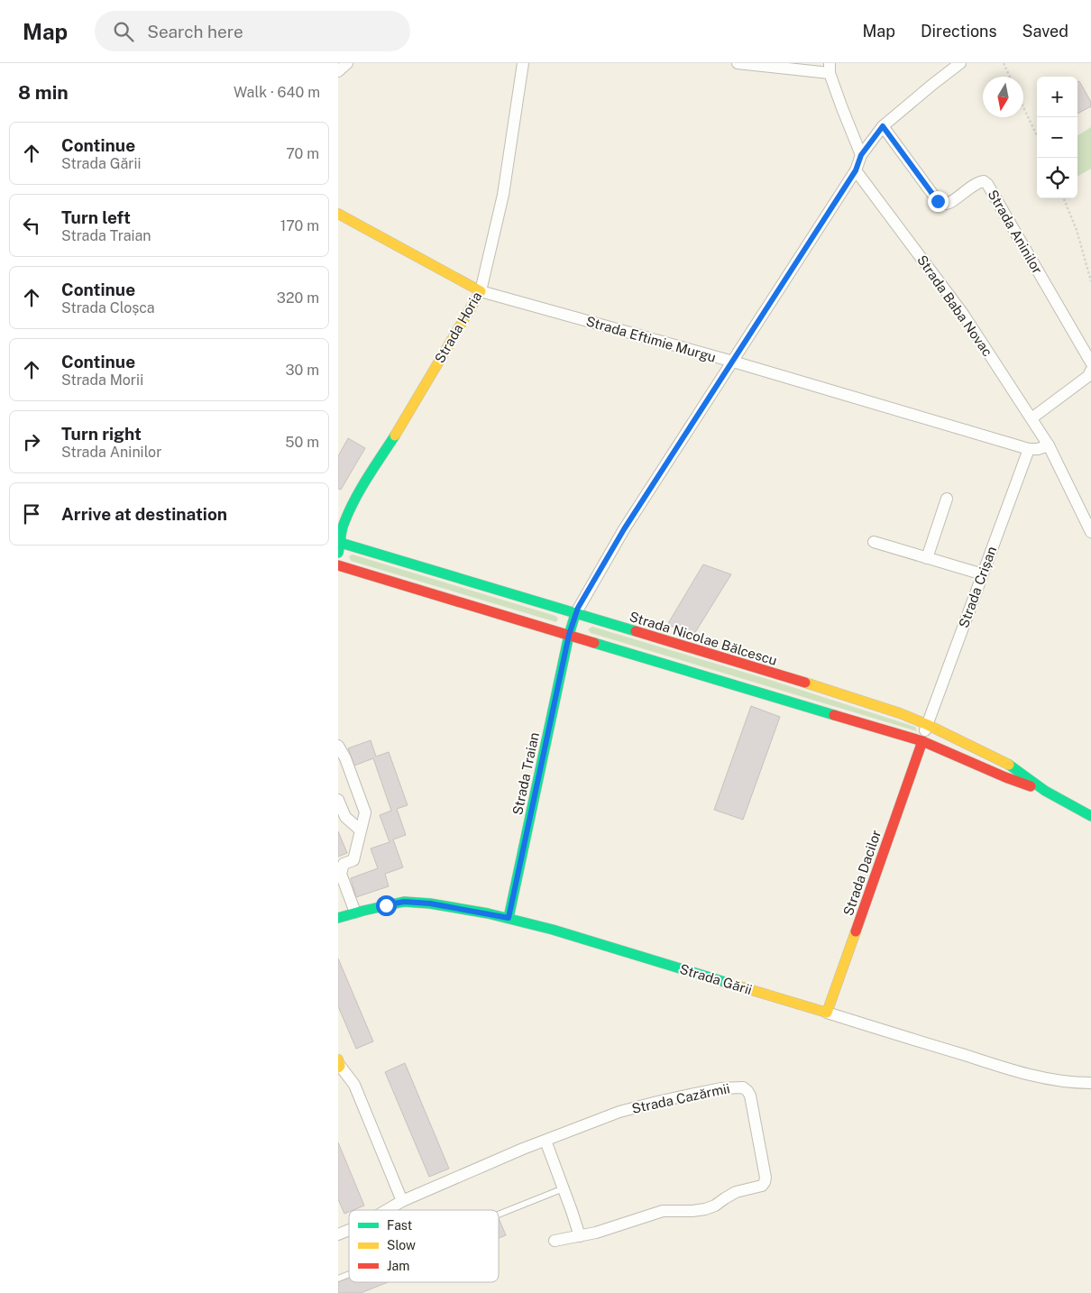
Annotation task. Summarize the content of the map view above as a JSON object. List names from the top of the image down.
{
  "streets": {
    "main road": [
      "Strada Horia",
      "Strada Eftimie Murgu",
      "Strada Nicolae Bălcescu",
      "Strada Traian",
      "Strada Dacilor",
      "Strada Gării"
    ],
    "street": [
      "Strada Aninilor",
      "Strada Baba Novac",
      "Strada Crișan",
      "Strada Cazărmii"
    ]
  },
  "crossings": [
    ["Strada Horia", "Strada Eftimie Murgu"],
    ["Strada Horia", "Strada Nicolae Bălcescu"],
    ["Strada Eftimie Murgu", "Strada Crișan"],
    ["Strada Crișan", "Strada Nicolae Bălcescu"],
    ["Strada Crișan", "Strada Dacilor"],
    ["Strada Nicolae Bălcescu", "Strada Traian"],
    ["Strada Nicolae Bălcescu", "Strada Dacilor"],
    ["Strada Traian", "Strada Gării"],
    ["Strada Dacilor", "Strada Gării"]
  ],
  "legend": ["Fast", "Slow", "Jam"],
  "north": "bottom",
  "page": {
    "header": "Map",
    "search": "Search here",
    "nav": ["Map", "Directions", "Saved"],
    "heading": ["8 min", "Walk · 640 m"],
    "map_buttons": ["+", "−"],
    "list": [
      ["Continue", "Strada Gării", "70 m"],
      ["Turn left", "Strada Traian", "170 m"],
      ["Continue", "Strada Cloșca", "320 m"],
      ["Continue", "Strada Morii", "30 m"],
      ["Turn right", "Strada Aninilor", "50 m"],
      "Arrive at destination"
    ]
  }
}
